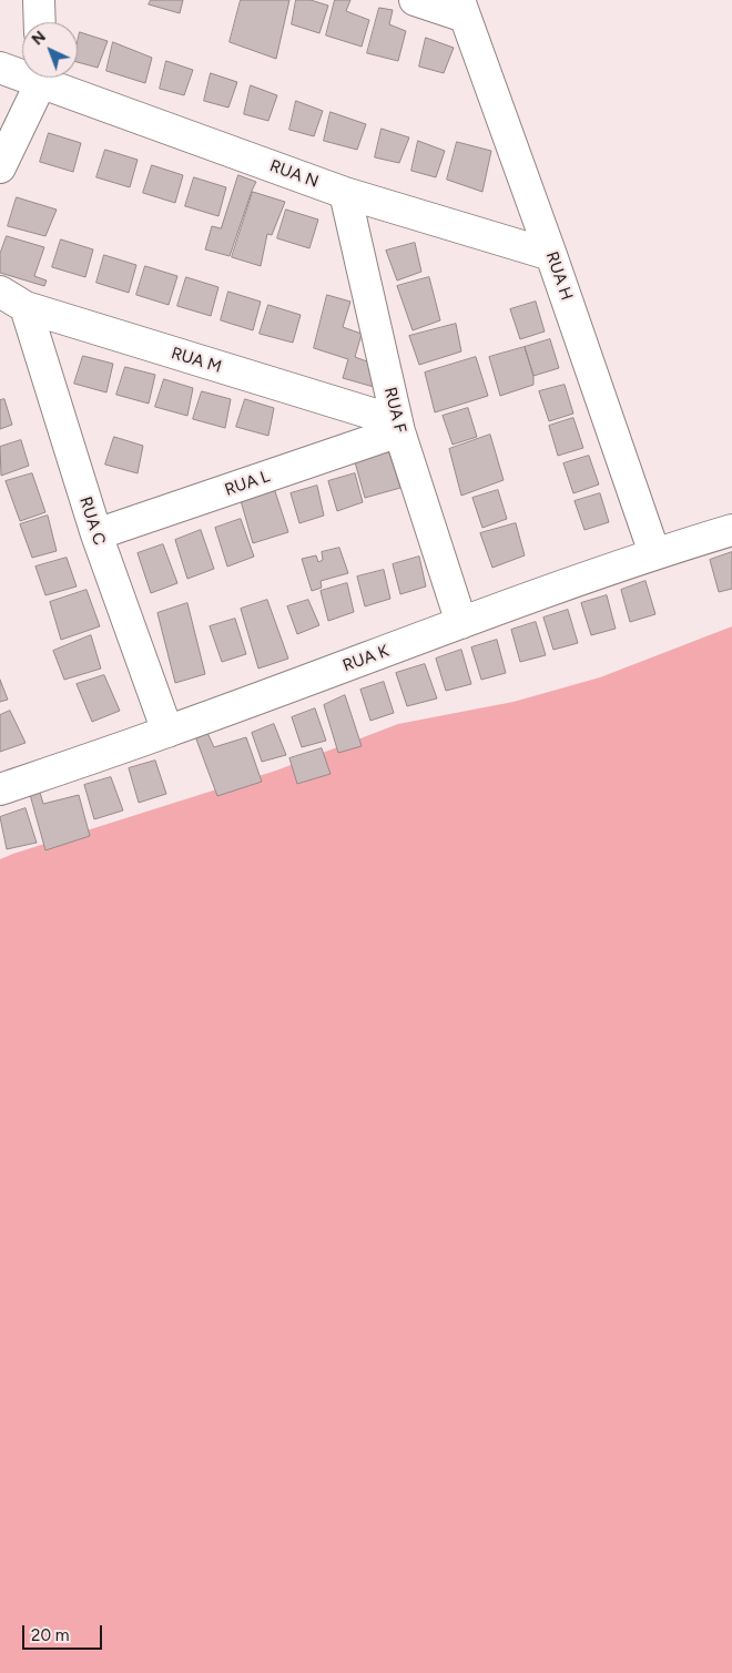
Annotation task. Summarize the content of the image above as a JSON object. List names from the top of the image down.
{
  "streets": {
    "street": [
      "RUA N",
      "RUA H",
      "RUA M",
      "RUA F",
      "RUA L",
      "RUA C",
      "RUA K"
    ]
  },
  "crossings": [
    ["RUA N", "RUA H"],
    ["RUA N", "RUA F"],
    ["RUA H", "RUA K"],
    ["RUA M", "RUA F"],
    ["RUA M", "RUA L"],
    ["RUA M", "RUA C"],
    ["RUA F", "RUA L"],
    ["RUA F", "RUA K"],
    ["RUA L", "RUA C"],
    ["RUA C", "RUA K"]
  ],
  "scale_bar": "20 m",
  "north": "top left"
}
